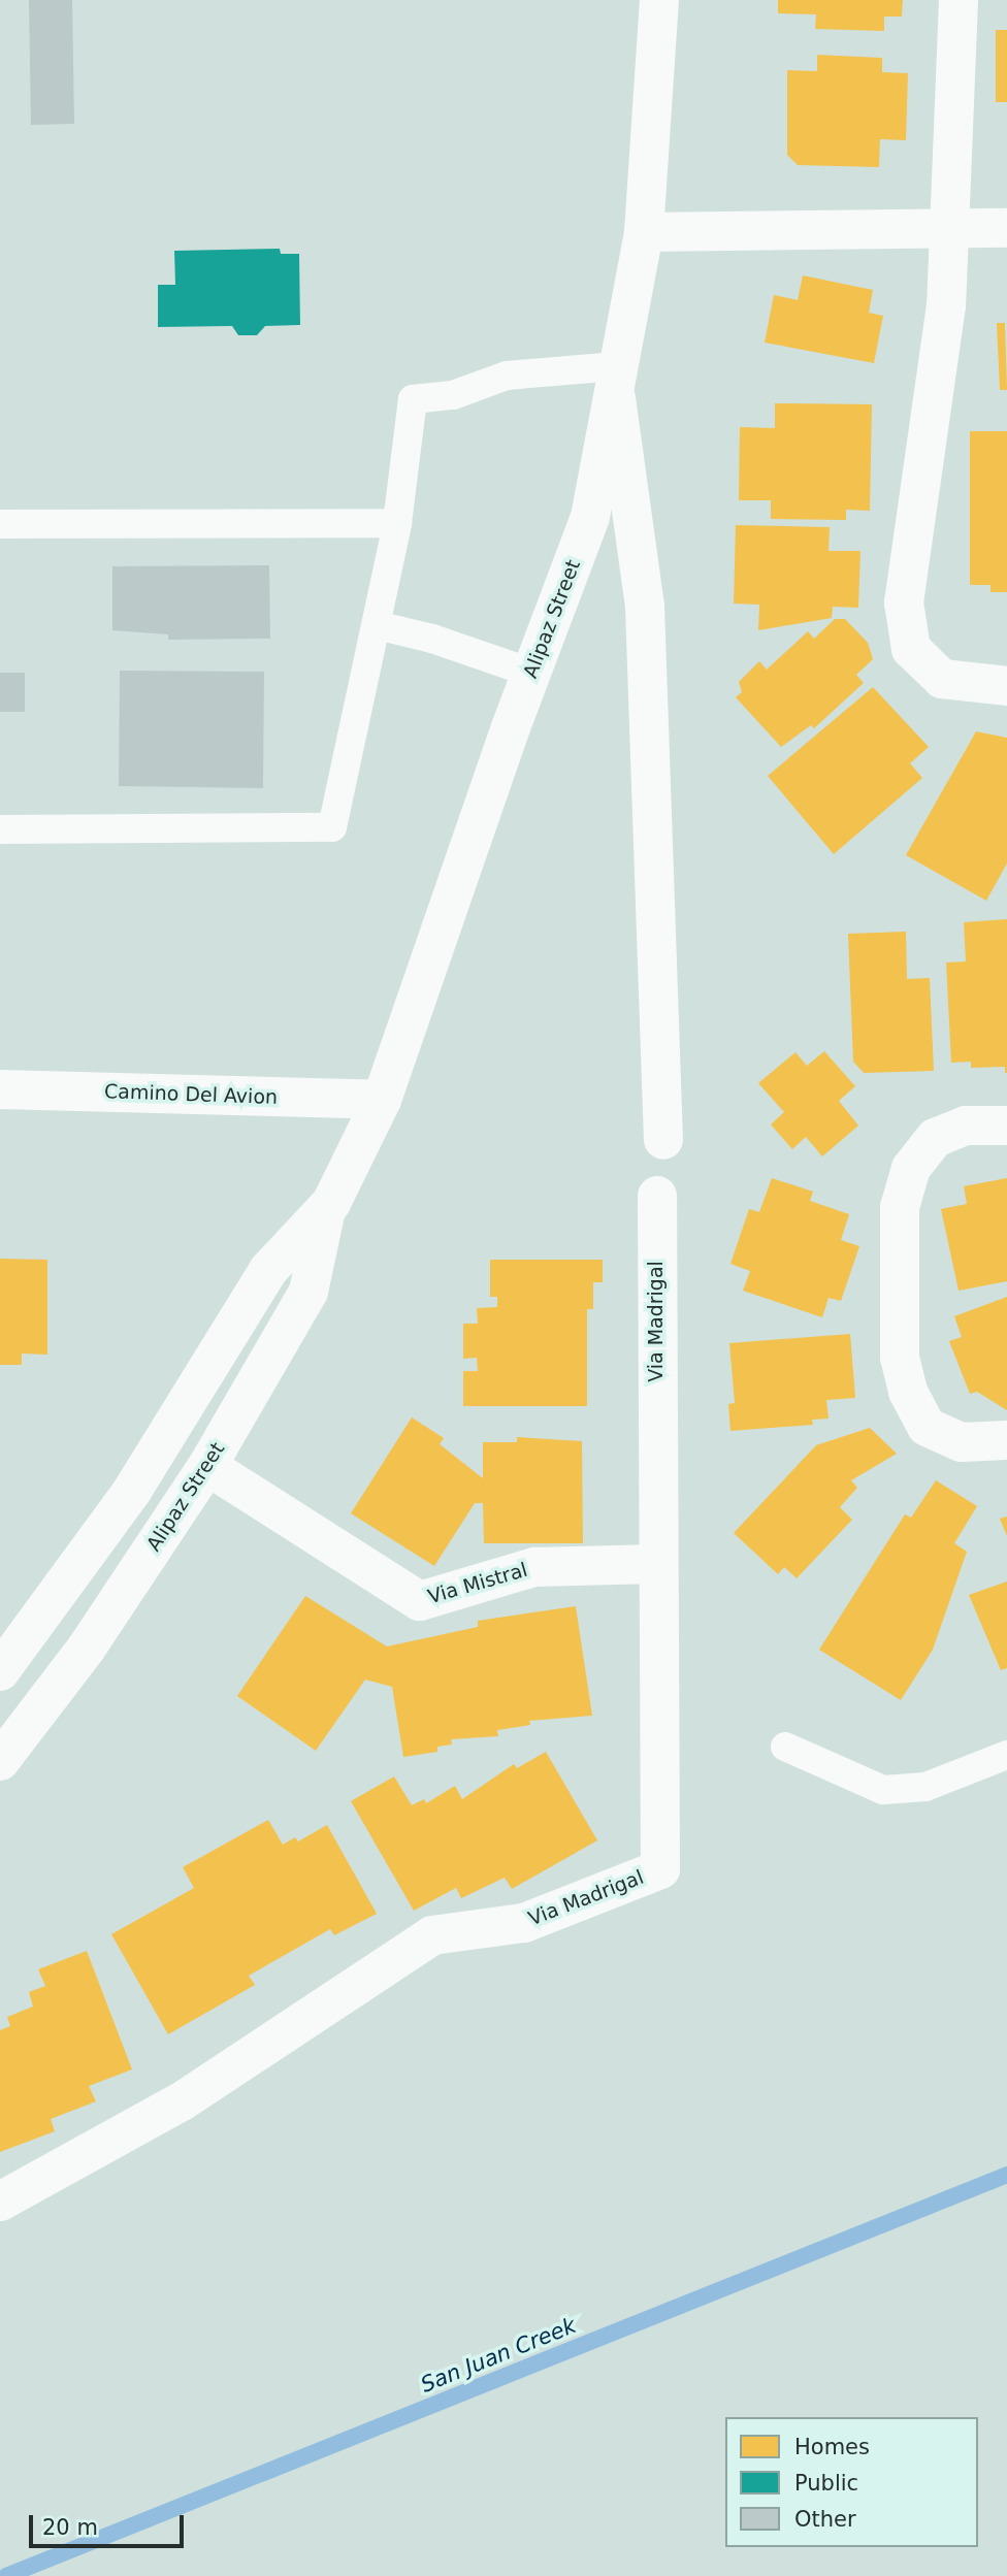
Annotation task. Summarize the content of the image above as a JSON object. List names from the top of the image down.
{
  "streets": {
    "street": [
      "Alipaz Street",
      "Camino Del Avion",
      "Via Madrigal",
      "Via Mistral"
    ]
  },
  "crossings": [
    ["Alipaz Street", "Camino Del Avion"],
    ["Alipaz Street", "Via Mistral"],
    ["Via Madrigal", "Via Mistral"]
  ],
  "water": ["San Juan Creek"],
  "legend": ["Homes", "Public", "Other"],
  "scale_bar": "20 m"
}
